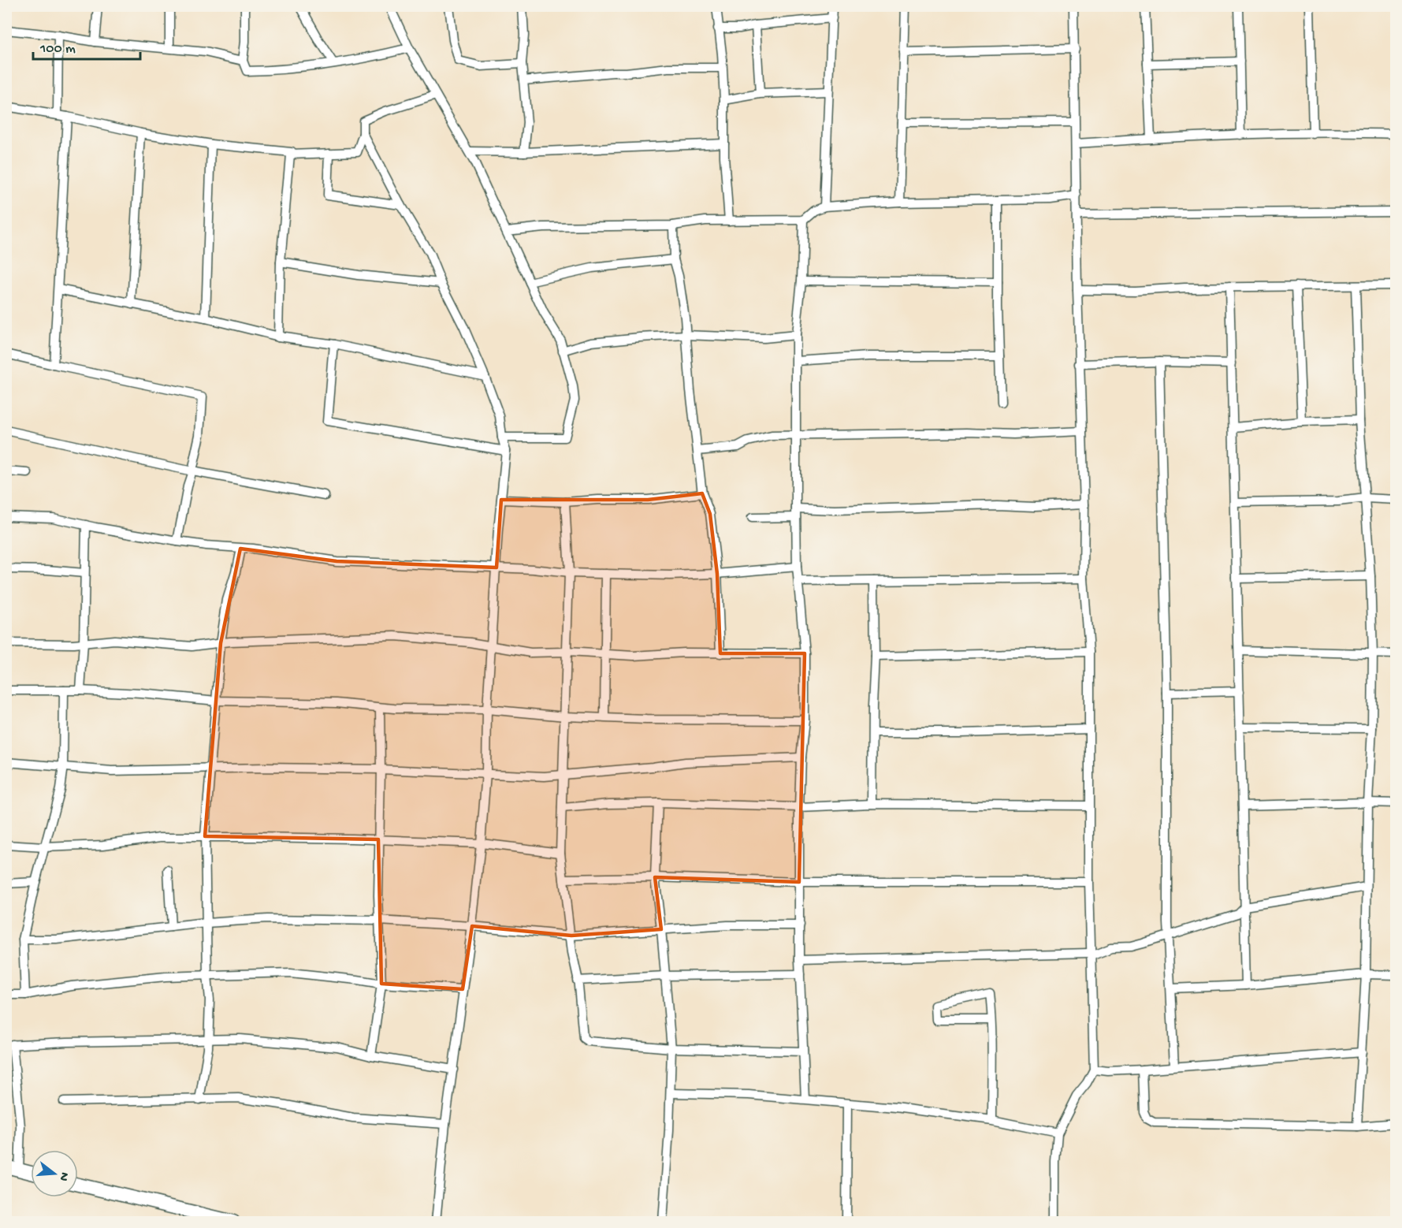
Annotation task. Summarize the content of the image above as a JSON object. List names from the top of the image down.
{
  "scale_bar": "100 m",
  "north": "right"
}
